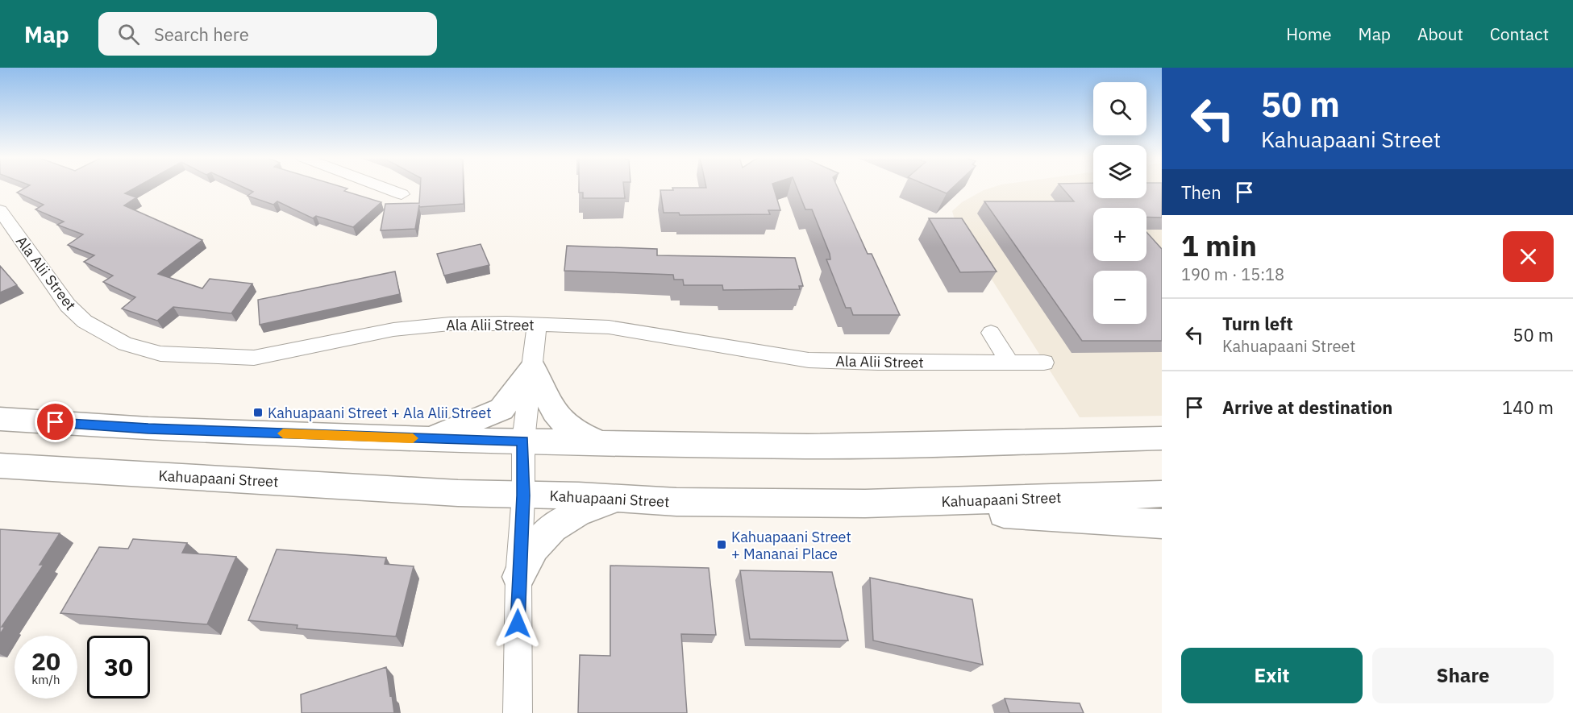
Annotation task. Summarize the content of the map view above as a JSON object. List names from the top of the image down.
{
  "streets": {
    "main road": ["Kahuapaani Street"],
    "street": ["Ala Alii Street"]
  },
  "places": {
    "transit": ["Kahuapaani Street + Ala Alii Street", "Kahuapaani Street + Mananai Place"]
  },
  "page": {
    "header": "Map",
    "search": "Search here",
    "nav": [
      "Home",
      "Map",
      "About",
      "Contact"
    ],
    "turn": ["50 m", "Kahuapaani Street"],
    "map_buttons": ["+", "−"],
    "then": "Then",
    "heading": ["1 min", "190 m · 15:18"],
    "list": [
      {
        "name": "Turn left",
        "note": "Kahuapaani Street",
        "value": "50 m"
      },
      {
        "name": "Arrive at destination",
        "value": "140 m"
      }
    ],
    "speed": "20 km/h",
    "limit": "30",
    "buttons": ["Exit", "Share"]
  }
}
